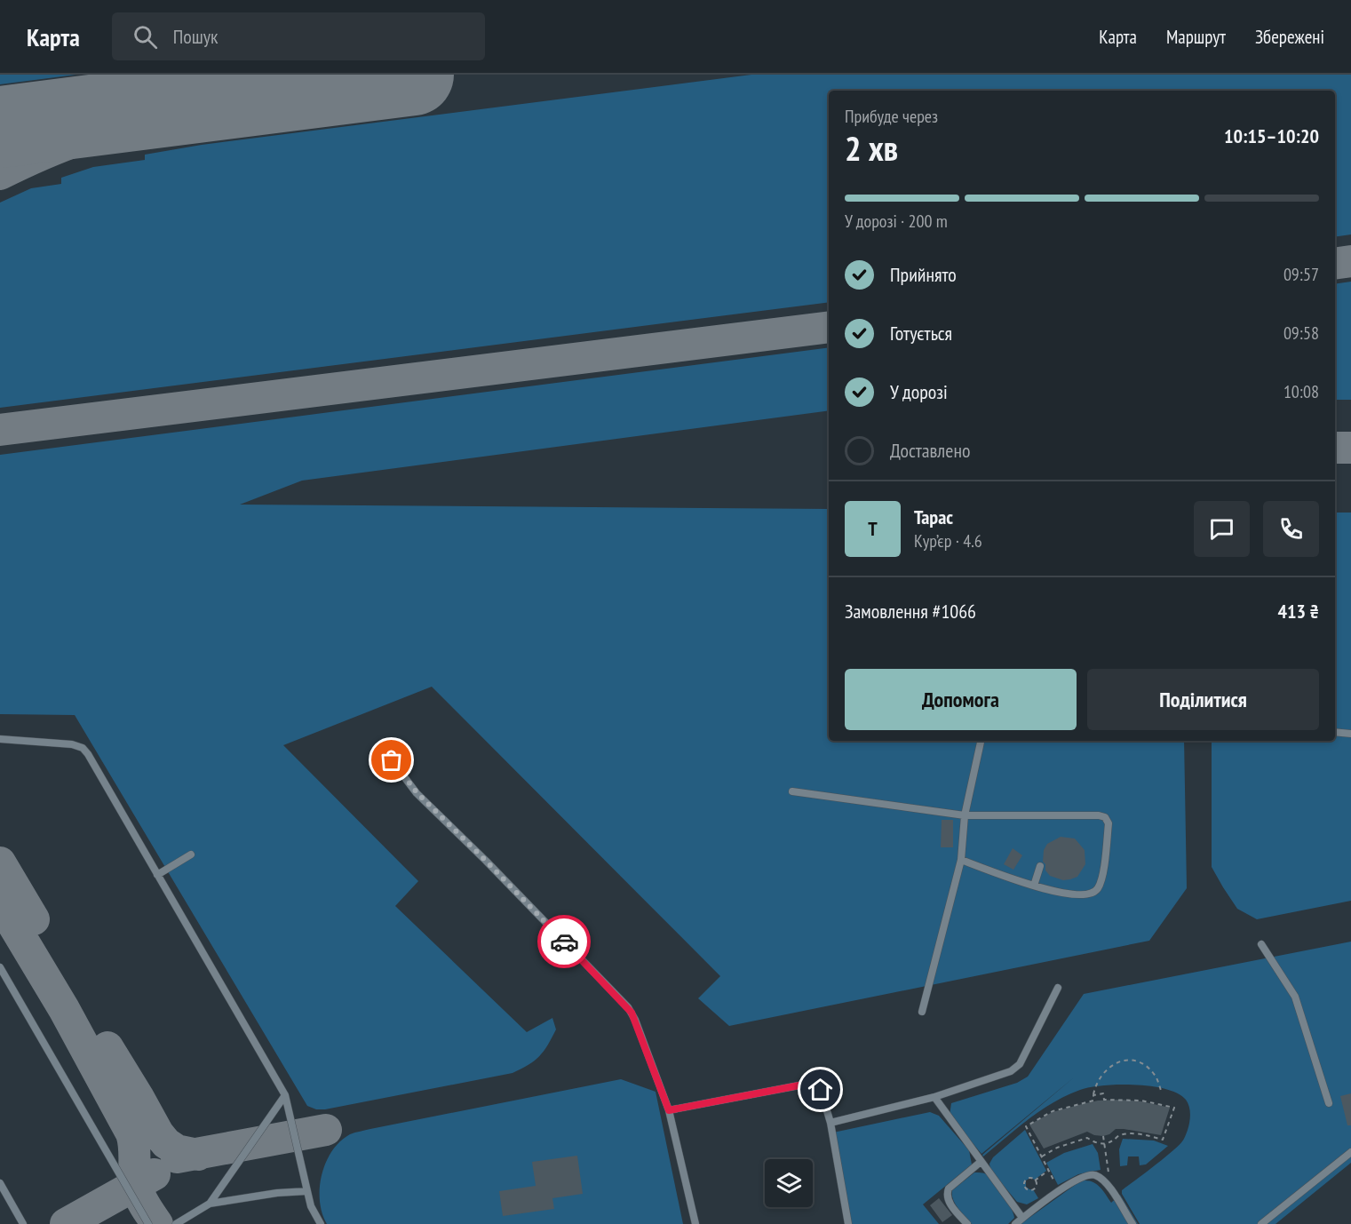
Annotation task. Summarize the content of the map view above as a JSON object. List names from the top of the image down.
{
  "page": {
    "header": "Карта",
    "search": "Пошук",
    "nav": ["Карта", "Маршрут", "Збережені"],
    "heading": ["2 хв", "Прибуде через", "10:15–10:20"],
    "panel": [
      "Тарас",
      "Кур’єр · 4.6",
      "Замовлення #1066",
      "413 ₴"
    ],
    "bar": "У дорозі · 200 m",
    "list": [
      ["Прийнято", "09:57"],
      ["Готується", "09:58"],
      ["У дорозі", "10:08"],
      "Доставлено"
    ],
    "round": "Т",
    "buttons": ["Допомога", "Поділитися"]
  }
}
